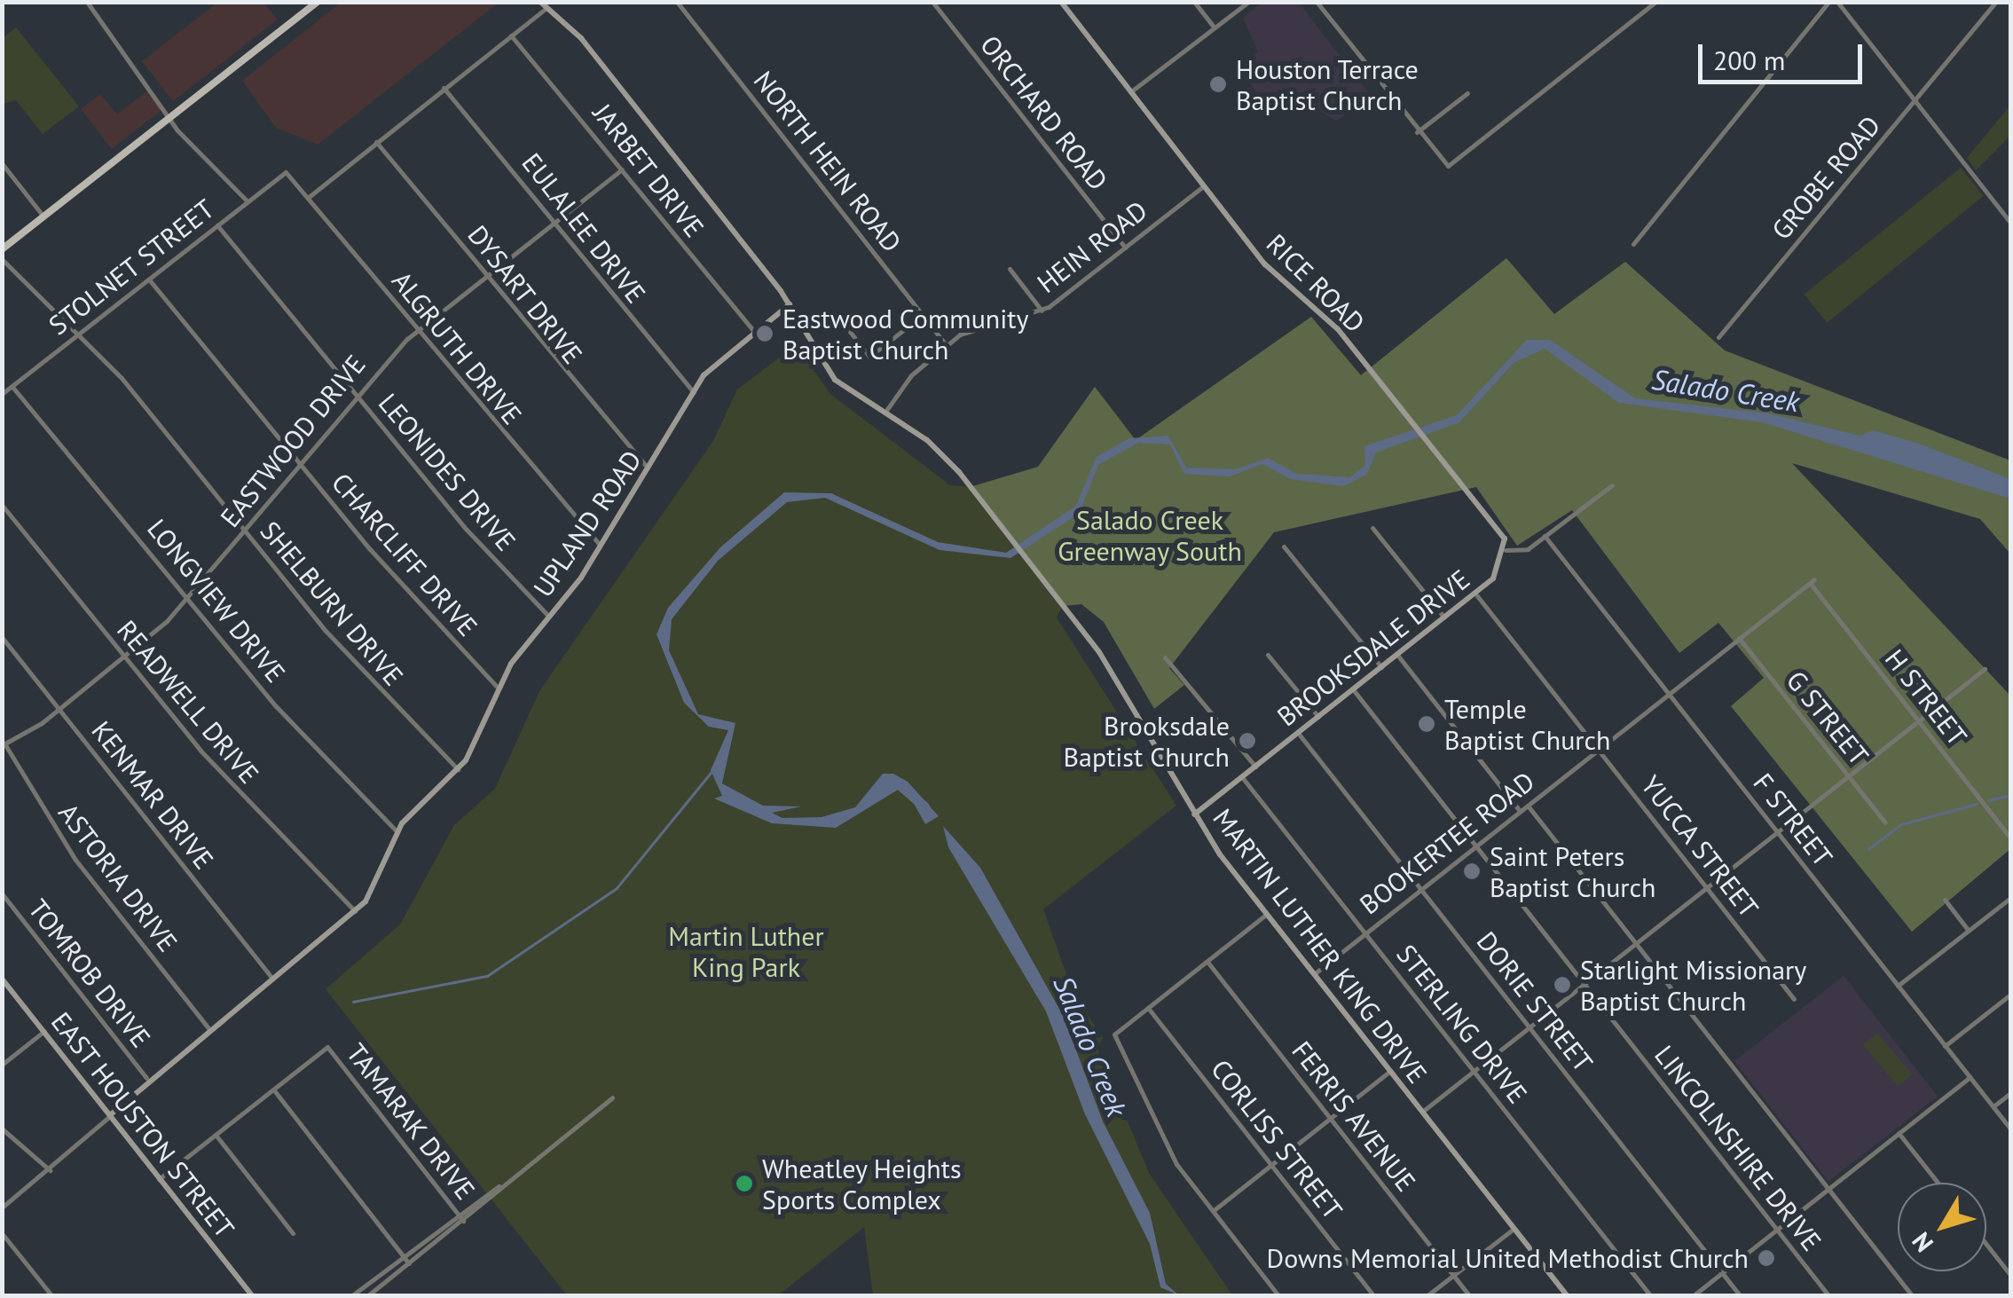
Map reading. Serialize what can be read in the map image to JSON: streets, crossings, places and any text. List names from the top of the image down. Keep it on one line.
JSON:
{"streets":{"street":["ORCHARD ROAD","NORTH HEIN ROAD","JARBET DRIVE","GROBE ROAD","EULALEE DRIVE","HEIN ROAD","STOLNET STREET","RICE ROAD","DYSART DRIVE","ALGRUTH DRIVE","EASTWOOD DRIVE","LEONIDES DRIVE","UPLAND ROAD","CHARCLIFF DRIVE","LONGVIEW DRIVE","SHELBURN DRIVE","BROOKSDALE DRIVE","H STREET","READWELL DRIVE","G STREET","KENMAR DRIVE","F STREET","BOOKERTEE ROAD","YUCCA STREET","ASTORIA DRIVE","MARTIN LUTHER KING DRIVE","TOMROB DRIVE","DORIE STREET","STERLING DRIVE","FERRIS AVENUE","TAMARAK DRIVE","EAST HOUSTON STREET","CORLISS STREET","LINCOLNSHIRE DRIVE"]},"crossings":[["ORCHARD ROAD","HEIN ROAD"],["NORTH HEIN ROAD","HEIN ROAD"],["JARBET DRIVE","EASTWOOD DRIVE"],["JARBET DRIVE","UPLAND ROAD"],["EULALEE DRIVE","EASTWOOD DRIVE"],["EULALEE DRIVE","UPLAND ROAD"],["HEIN ROAD","RICE ROAD"],["STOLNET STREET","ALGRUTH DRIVE"],["STOLNET STREET","LEONIDES DRIVE"],["STOLNET STREET","CHARCLIFF DRIVE"],["STOLNET STREET","LONGVIEW DRIVE"],["STOLNET STREET","SHELBURN DRIVE"],["RICE ROAD","BROOKSDALE DRIVE"],["DYSART DRIVE","EASTWOOD DRIVE"],["DYSART DRIVE","UPLAND ROAD"],["ALGRUTH DRIVE","EASTWOOD DRIVE"],["ALGRUTH DRIVE","UPLAND ROAD"],["EASTWOOD DRIVE","LEONIDES DRIVE"],["EASTWOOD DRIVE","CHARCLIFF DRIVE"],["EASTWOOD DRIVE","LONGVIEW DRIVE"],["EASTWOOD DRIVE","SHELBURN DRIVE"],["EASTWOOD DRIVE","READWELL DRIVE"],["EASTWOOD DRIVE","KENMAR DRIVE"],["EASTWOOD DRIVE","ASTORIA DRIVE"],["LEONIDES DRIVE","UPLAND ROAD"],["UPLAND ROAD","CHARCLIFF DRIVE"],["UPLAND ROAD","LONGVIEW DRIVE"],["UPLAND ROAD","SHELBURN DRIVE"],["UPLAND ROAD","READWELL DRIVE"],["UPLAND ROAD","KENMAR DRIVE"],["UPLAND ROAD","ASTORIA DRIVE"],["UPLAND ROAD","MARTIN LUTHER KING DRIVE"],["UPLAND ROAD","TOMROB DRIVE"],["UPLAND ROAD","EAST HOUSTON STREET"],["BROOKSDALE DRIVE","YUCCA STREET"],["BROOKSDALE DRIVE","MARTIN LUTHER KING DRIVE"],["BROOKSDALE DRIVE","DORIE STREET"],["BROOKSDALE DRIVE","STERLING DRIVE"],["BROOKSDALE DRIVE","LINCOLNSHIRE DRIVE"],["H STREET","BOOKERTEE ROAD"],["G STREET","BOOKERTEE ROAD"],["F STREET","BOOKERTEE ROAD"],["BOOKERTEE ROAD","YUCCA STREET"],["BOOKERTEE ROAD","MARTIN LUTHER KING DRIVE"],["BOOKERTEE ROAD","DORIE STREET"],["BOOKERTEE ROAD","STERLING DRIVE"],["BOOKERTEE ROAD","LINCOLNSHIRE DRIVE"]],"water":["Salado Creek"],"parks":["Salado Creek Greenway South","Martin Luther King Park"],"places":["Houston Terrace Baptist Church","Eastwood Community Baptist Church","Temple Baptist Church","Brooksdale Baptist Church","Saint Peters Baptist Church","Starlight Missionary Baptist Church","Wheatley Heights Sports Complex","Downs Memorial United Methodist Church"],"scale_bar":"200 m","north":"bottom left"}
